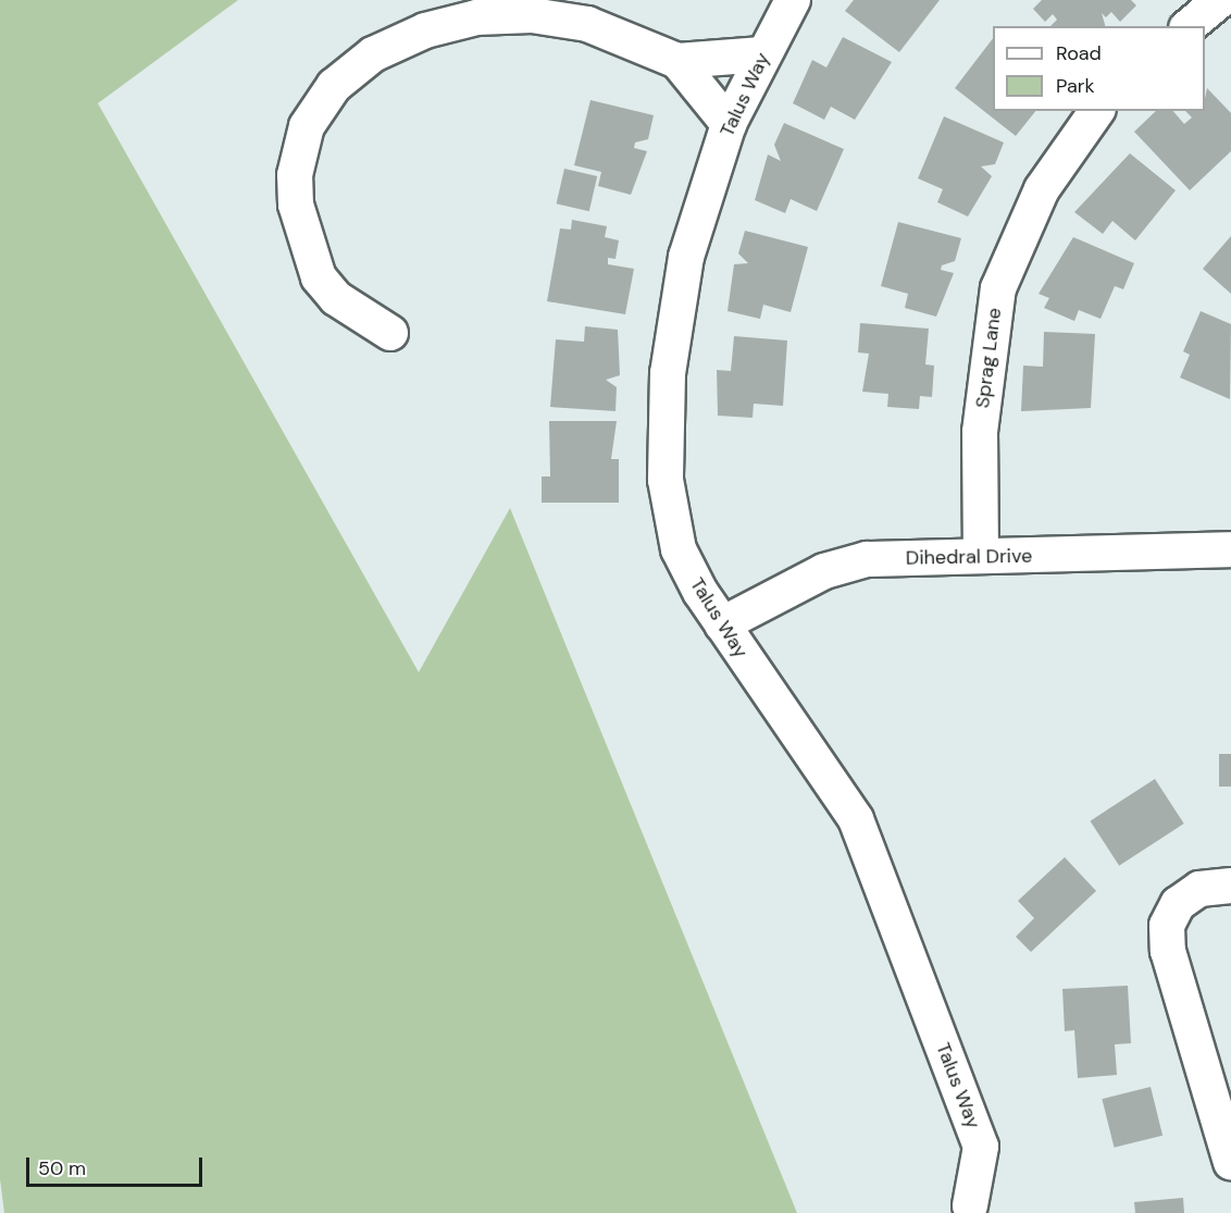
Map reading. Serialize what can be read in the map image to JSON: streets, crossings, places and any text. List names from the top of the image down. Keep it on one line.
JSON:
{"streets":{"street":["Talus Way","Sprag Lane","Dihedral Drive"]},"crossings":[["Talus Way","Dihedral Drive"],["Sprag Lane","Dihedral Drive"]],"legend":["Road","Park"],"scale_bar":"50 m"}
